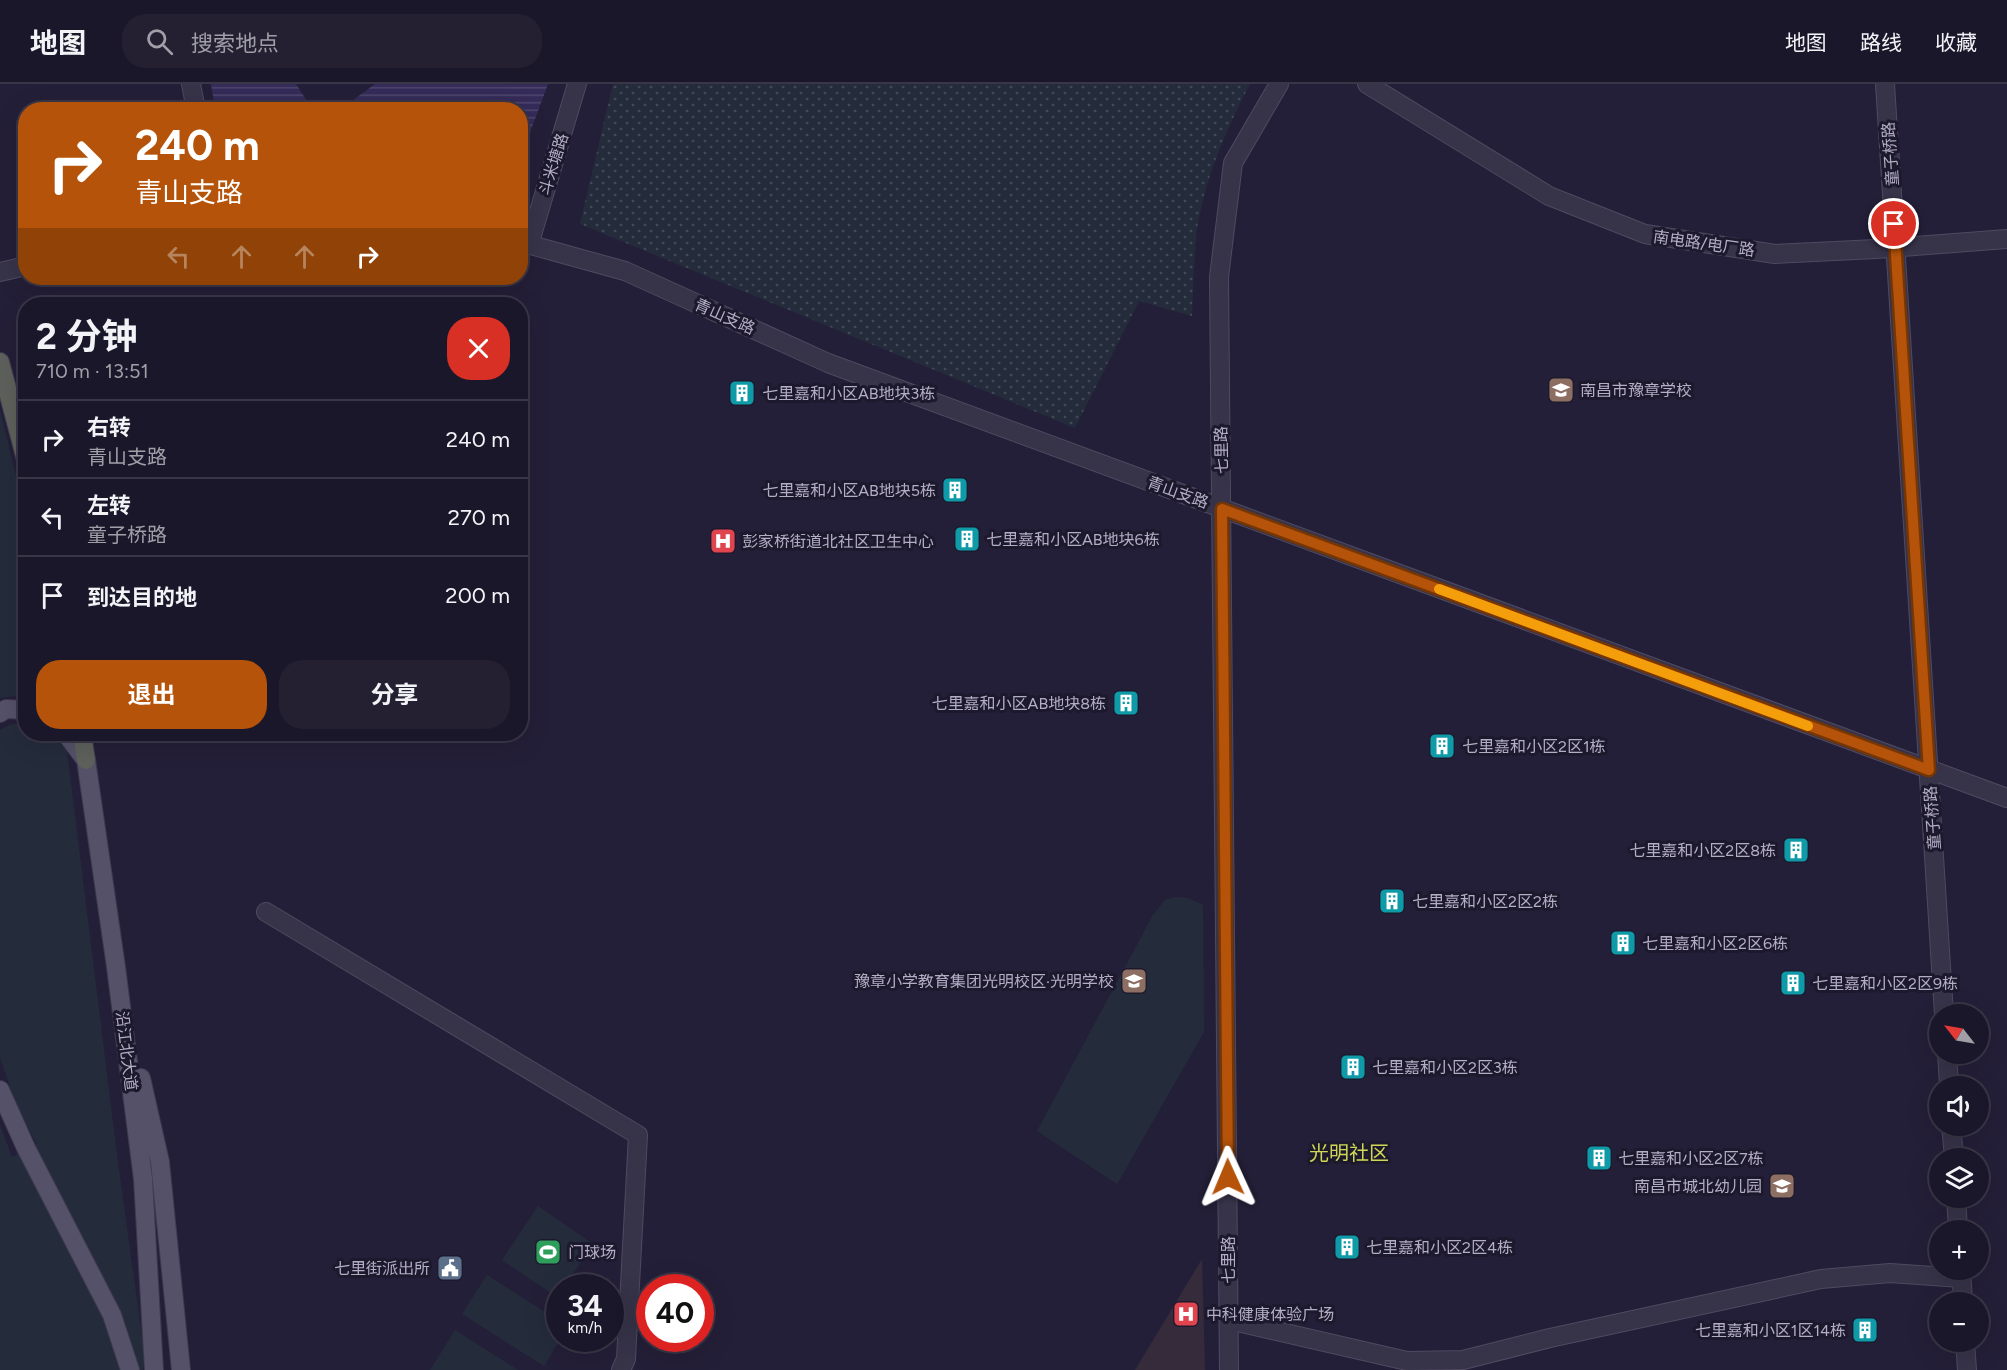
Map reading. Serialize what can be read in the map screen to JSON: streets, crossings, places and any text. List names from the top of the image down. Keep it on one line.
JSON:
{"streets":{"highway":["沿江北大道"],"street":["童子桥路","斗米塘路","南电路/电厂路","青山支路","七里路"]},"crossings":[["童子桥路","南电路/电厂路"],["童子桥路","青山支路"],["青山支路","七里路"]],"districts":["光明社区"],"places":{"school or university":["南昌市豫章学校","豫章小学教育集团光明校区·光明学校","南昌市城北幼儿园"],"building":["七里嘉和小区AB地块3栋","七里嘉和小区AB地块5栋","七里嘉和小区AB地块6栋","七里嘉和小区AB地块8栋","七里嘉和小区2区1栋","七里嘉和小区2区8栋","七里嘉和小区2区2栋","七里嘉和小区2区6栋","七里嘉和小区2区9栋","七里嘉和小区2区3栋","七里嘉和小区2区7栋","七里嘉和小区2区4栋","七里嘉和小区1区14栋"],"hospital":["彭家桥街道北社区卫生中心","中科健康体验广场"],"sports":["门球场"],"public building":["七里街派出所"]},"north":"top left","page":{"header":"地图","search":"搜索地点","nav":["地图","路线","收藏"],"turn":["240 m","青山支路"],"heading":["2 分钟","710 m · 13:51"],"list":[{"name":"右转","note":"青山支路","value":"240 m"},{"name":"左转","note":"童子桥路","value":"270 m"},{"name":"到达目的地","value":"200 m"}],"buttons":["退出","分享"],"map_buttons":["+","−"],"speed":"34 km/h","limit":"40"}}
